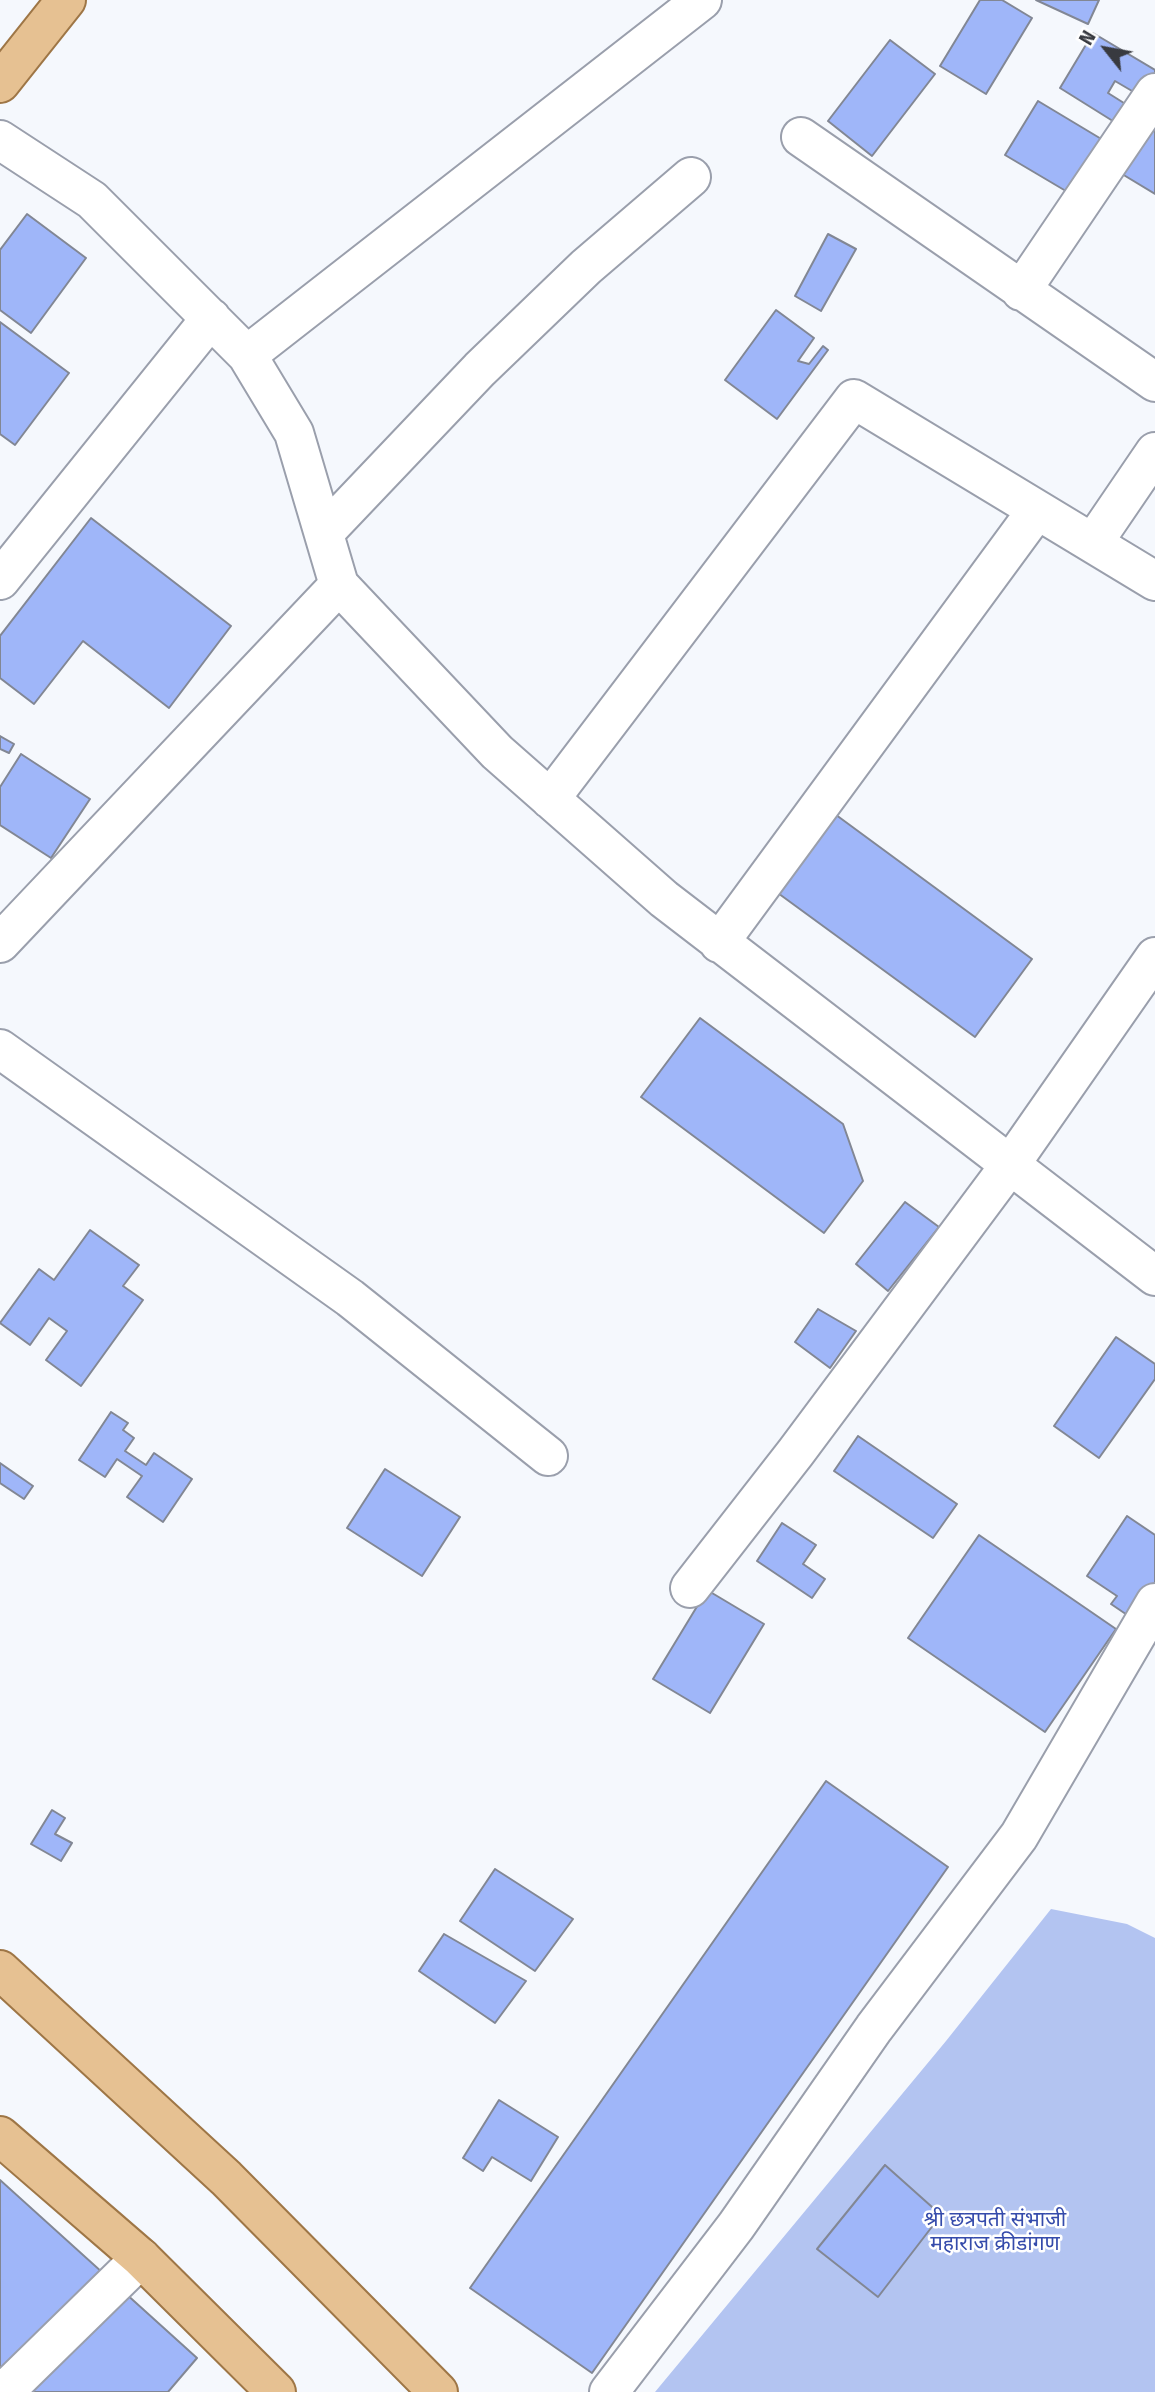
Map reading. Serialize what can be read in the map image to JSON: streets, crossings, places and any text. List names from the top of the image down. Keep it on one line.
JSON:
{"parks":["श्री छत्रपती संभाजी महाराज क्रीडांगण"],"north":"top left"}
